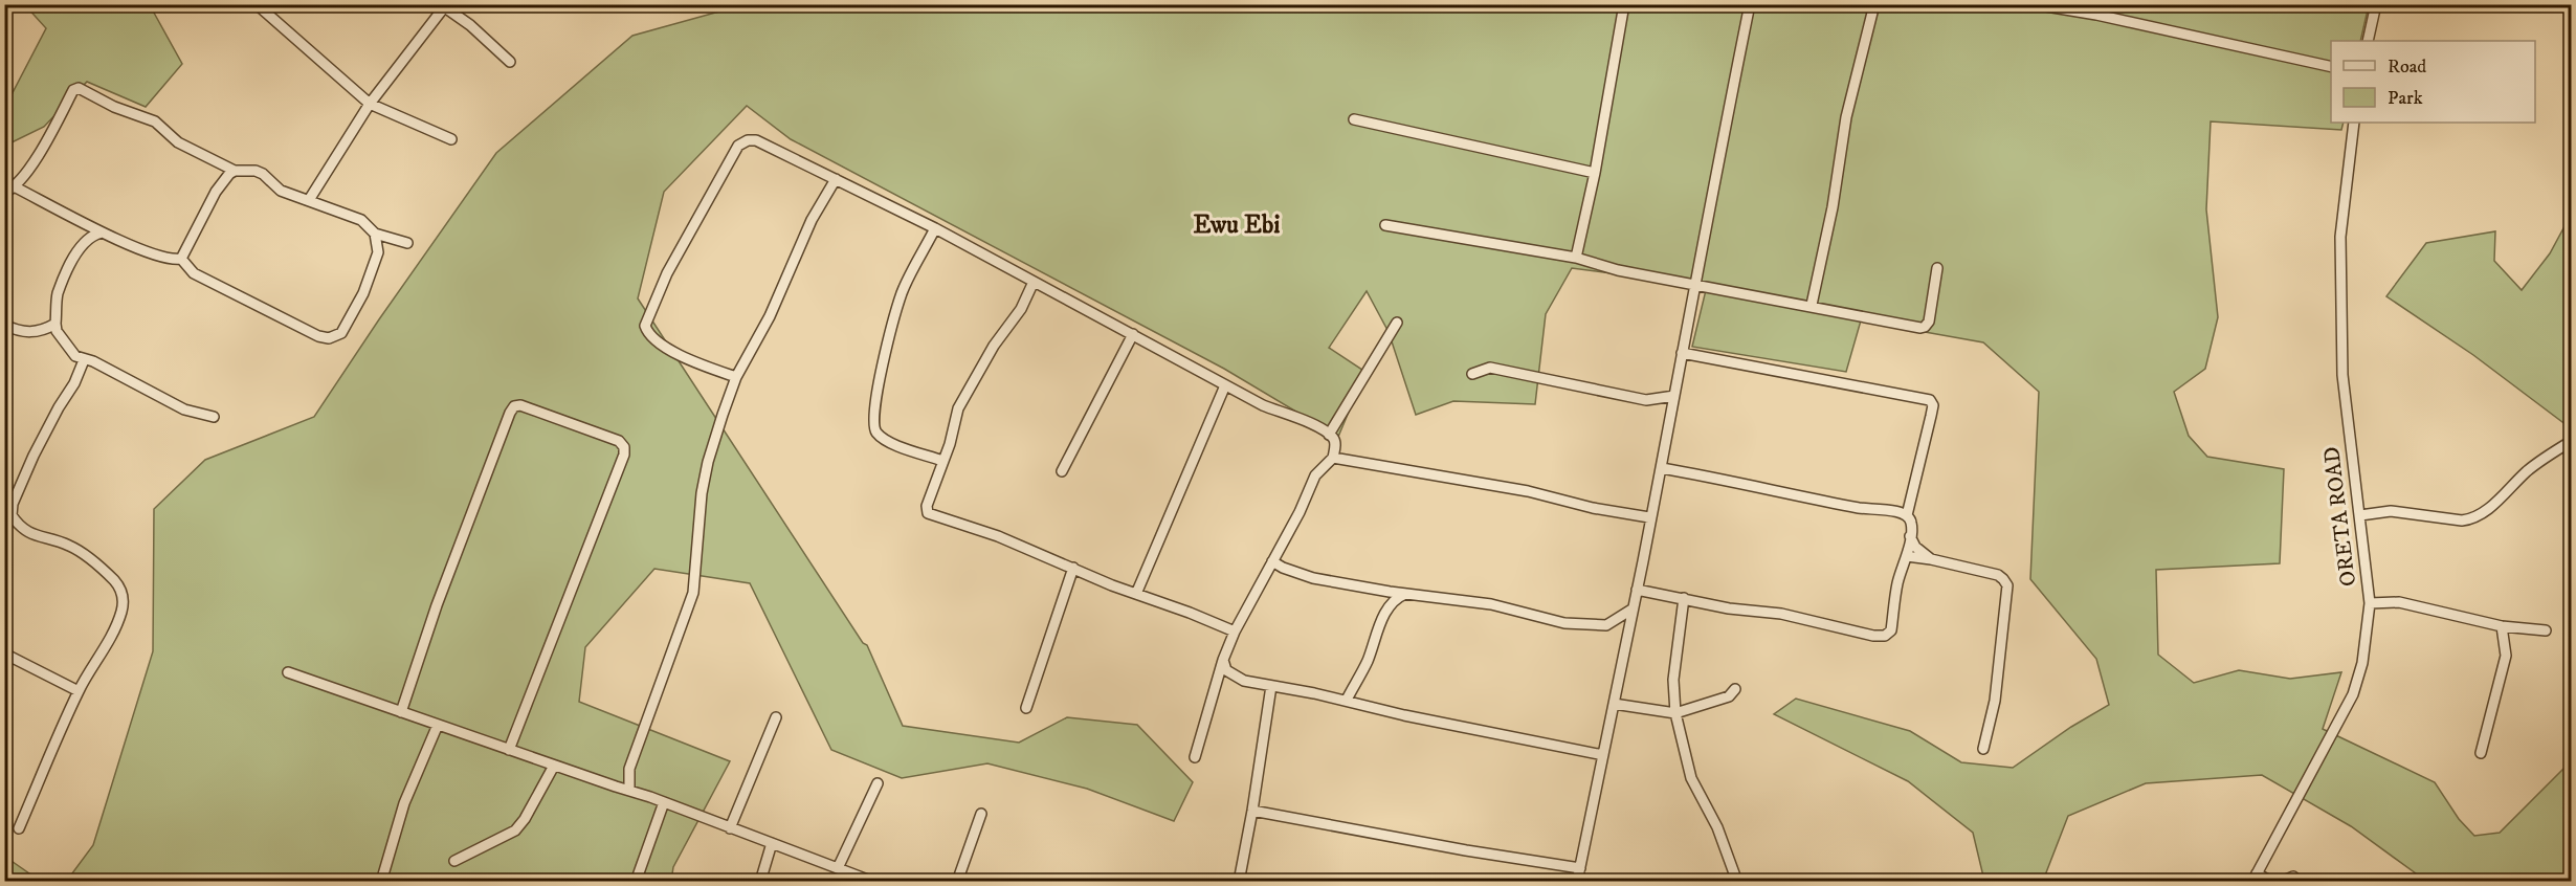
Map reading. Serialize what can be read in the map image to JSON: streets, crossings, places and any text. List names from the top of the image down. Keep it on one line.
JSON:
{"streets":{"street":["ORETA ROAD"]},"districts":["Ewu Ebi"],"legend":["Road","Park"]}
